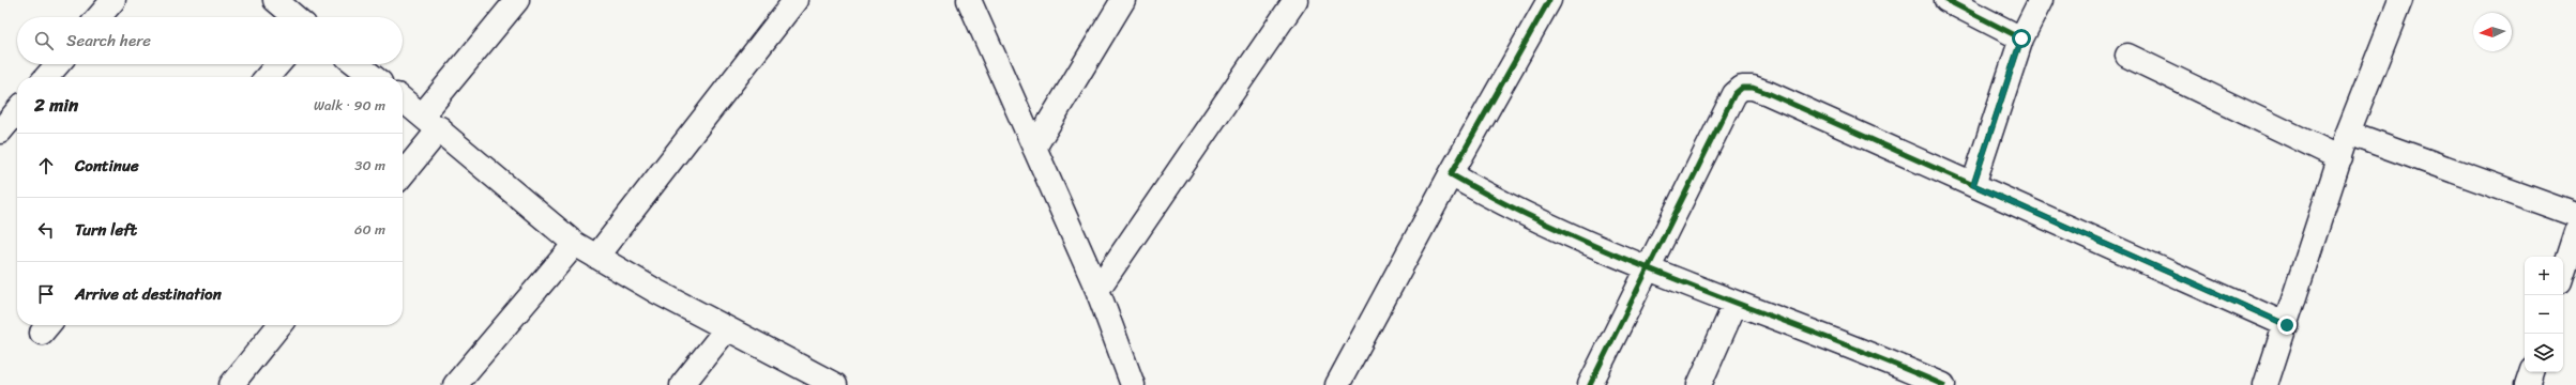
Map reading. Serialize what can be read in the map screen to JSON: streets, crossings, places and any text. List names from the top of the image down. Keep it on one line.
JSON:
{"north":"left","page":{"search":"Search here","heading":["2 min","Walk · 90 m"],"list":[["Continue","30 m"],["Turn left","60 m"],"Arrive at destination"],"map_buttons":["+","−"]}}
